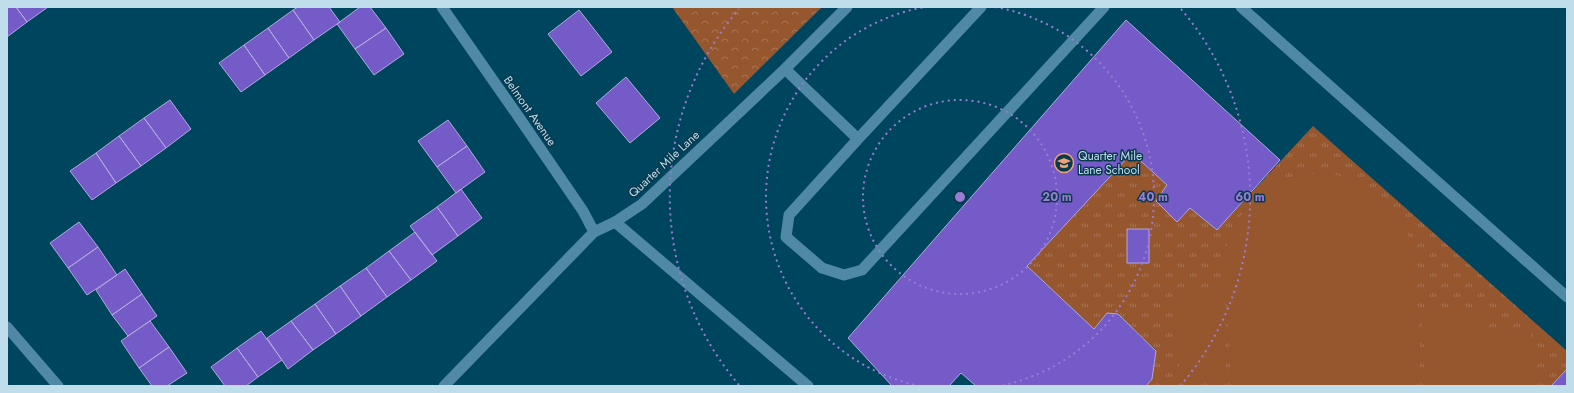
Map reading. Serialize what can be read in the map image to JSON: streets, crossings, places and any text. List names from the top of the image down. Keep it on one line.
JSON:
{"streets":{"street":["Belmont Avenue","Quarter Mile Lane"]},"crossings":[["Belmont Avenue","Quarter Mile Lane"]],"places":{"school or university":["Quarter Mile Lane School"]},"rings":["20 m","40 m","60 m"]}
